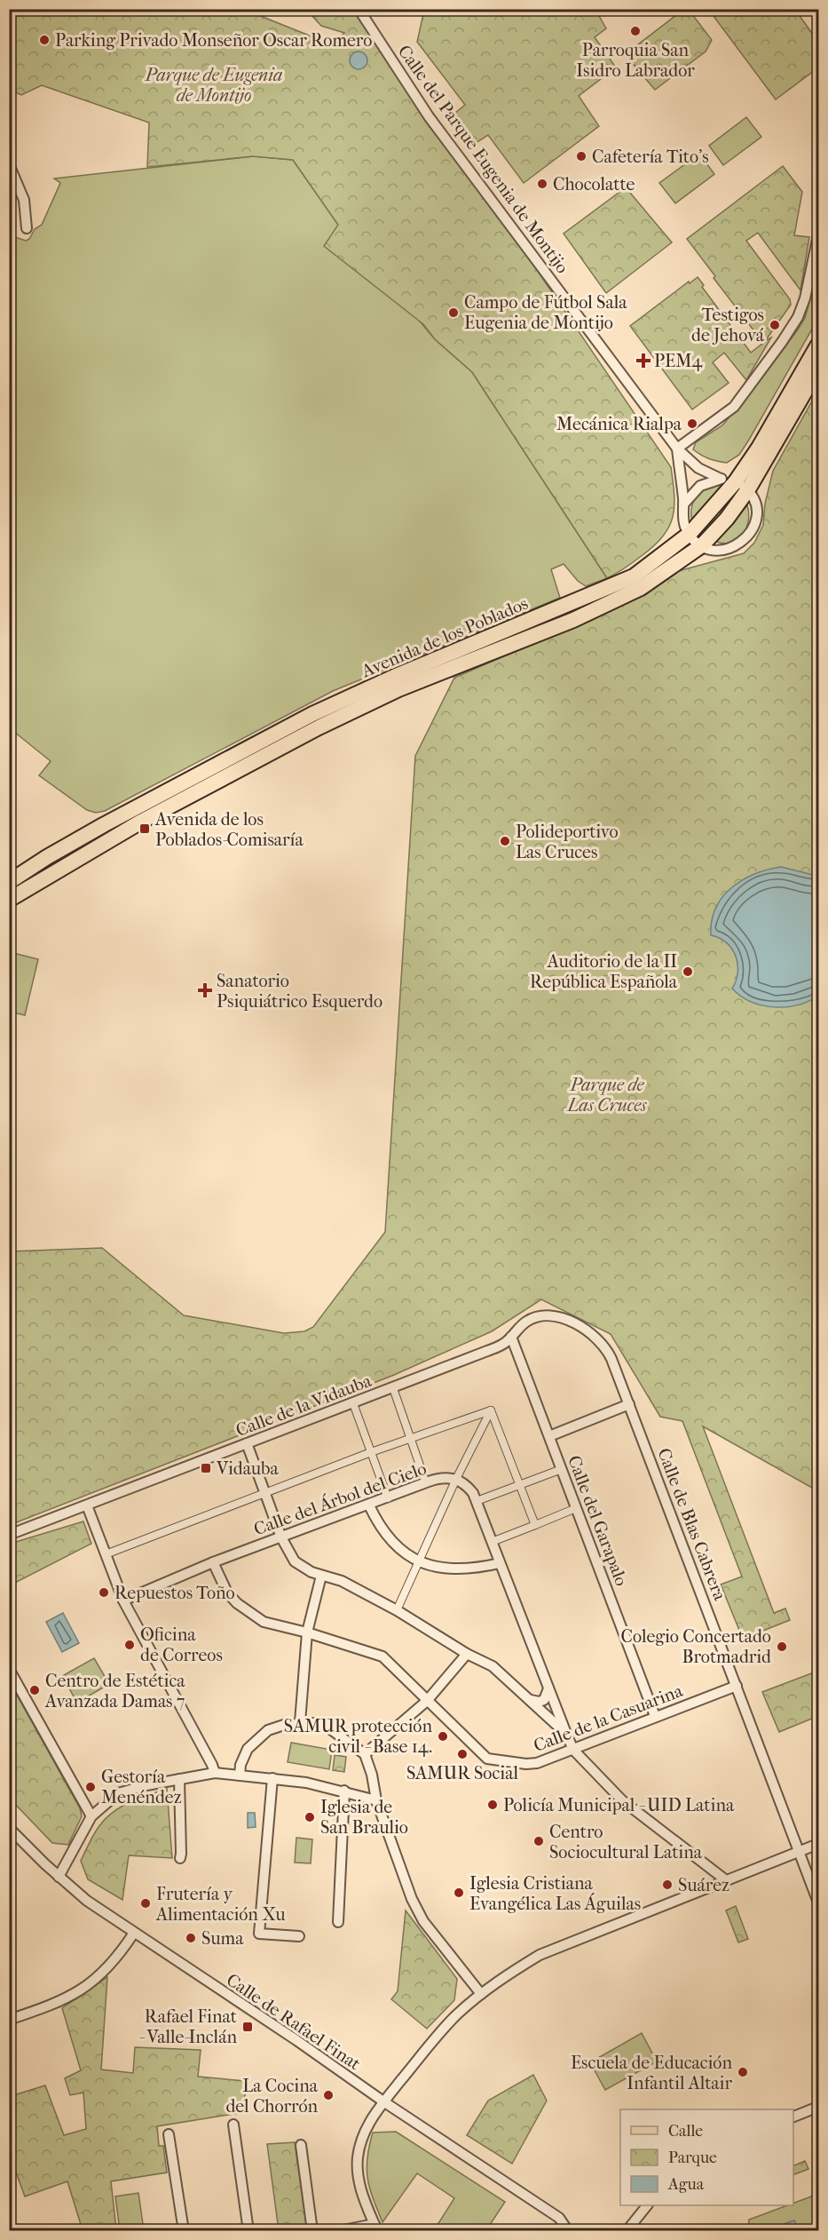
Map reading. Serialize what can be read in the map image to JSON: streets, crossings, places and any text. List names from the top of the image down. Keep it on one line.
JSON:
{"streets":{"main road":["Avenida de los Poblados"],"street":["Calle del Parque Eugenia de Montijo","Calle de la Vidauba","Calle del Árbol del Cielo","Calle del Garapalo","Calle de Blas Cabrera","Calle de la Casuarina","Calle de Rafael Finat"]},"crossings":[["Calle del Parque Eugenia de Montijo","Avenida de los Poblados"],["Calle de la Vidauba","Calle del Garapalo"],["Calle de la Vidauba","Calle de Blas Cabrera"],["Calle del Árbol del Cielo","Calle de la Casuarina"],["Calle del Garapalo","Calle de la Casuarina"],["Calle de Blas Cabrera","Calle de la Casuarina"]],"parks":["Parque de Eugenia de Montijo","Parque de Las Cruces"],"places":{"other":["Parroquia San Isidro Labrador","Parking Privado Monseñor Oscar Romero","Cafetería Tito's","Chocolatte","Campo de Fútbol Sala Eugenia de Montijo","Testigos de Jehová","Mecánica Rialpa","Polideportivo Las Cruces","Auditorio de la II República Española","Repuestos Toño","Oficina de Correos","Colegio Concertado Brotmadrid","Centro de Estética Avanzada Damas 7","SAMUR protección civil - Base 14.","SAMUR Social","Gestoría Menéndez","Policía Municipal - UID Latina","Iglesia de San Braulio","Centro Sociocultural Latina","Suárez","Iglesia Cristiana Evangélica Las Águilas","Frutería y Alimentación Xu","Suma","Escuela de Educación Infantil Altair","La Cocina del Chorrón"],"health":["PEM4","Sanatorio Psiquiátrico Esquerdo"],"transit":["Avenida de los Poblados-Comisaría","Vidauba","Rafael Finat - Valle-Inclán"]},"legend":["Calle","Parque","Agua"]}
